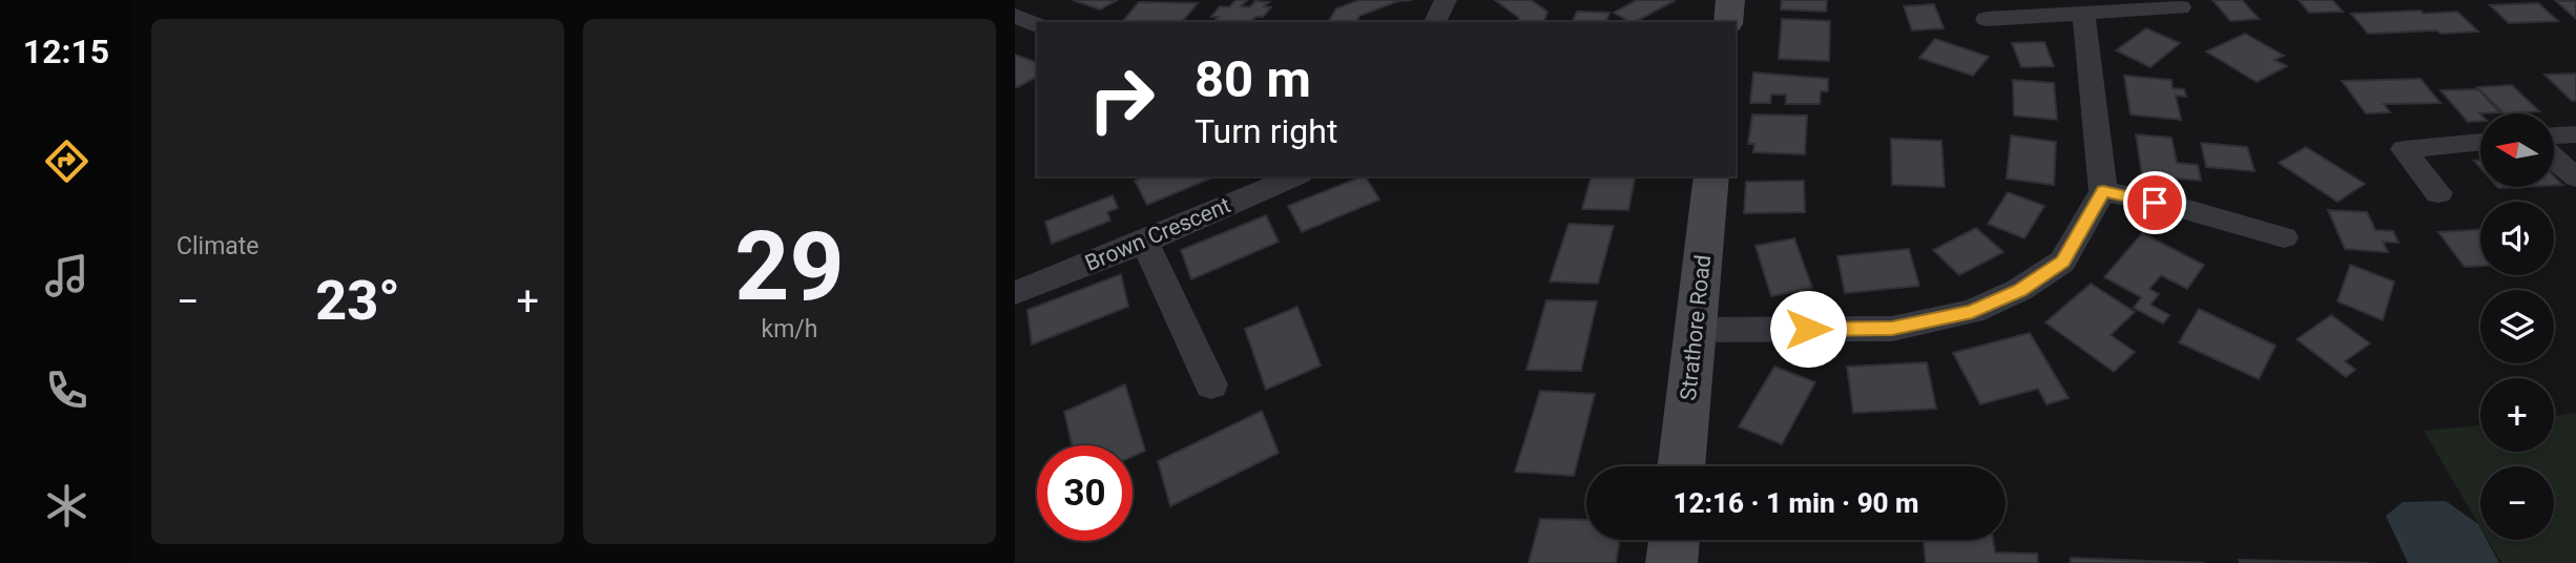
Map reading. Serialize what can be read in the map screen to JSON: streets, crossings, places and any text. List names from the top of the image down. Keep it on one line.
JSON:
{"streets":{"street":["Brown Crescent","Strathore Road"]},"north":"left","page":{"tabs":"12:15","tile":["Climate",["29","km/h"]],"turn":["80 m","Turn right"],"map_buttons":["+","−"],"heat":["−","23°","+"],"limit":"30","trip":"12:16 · 1 min · 90 m"}}
